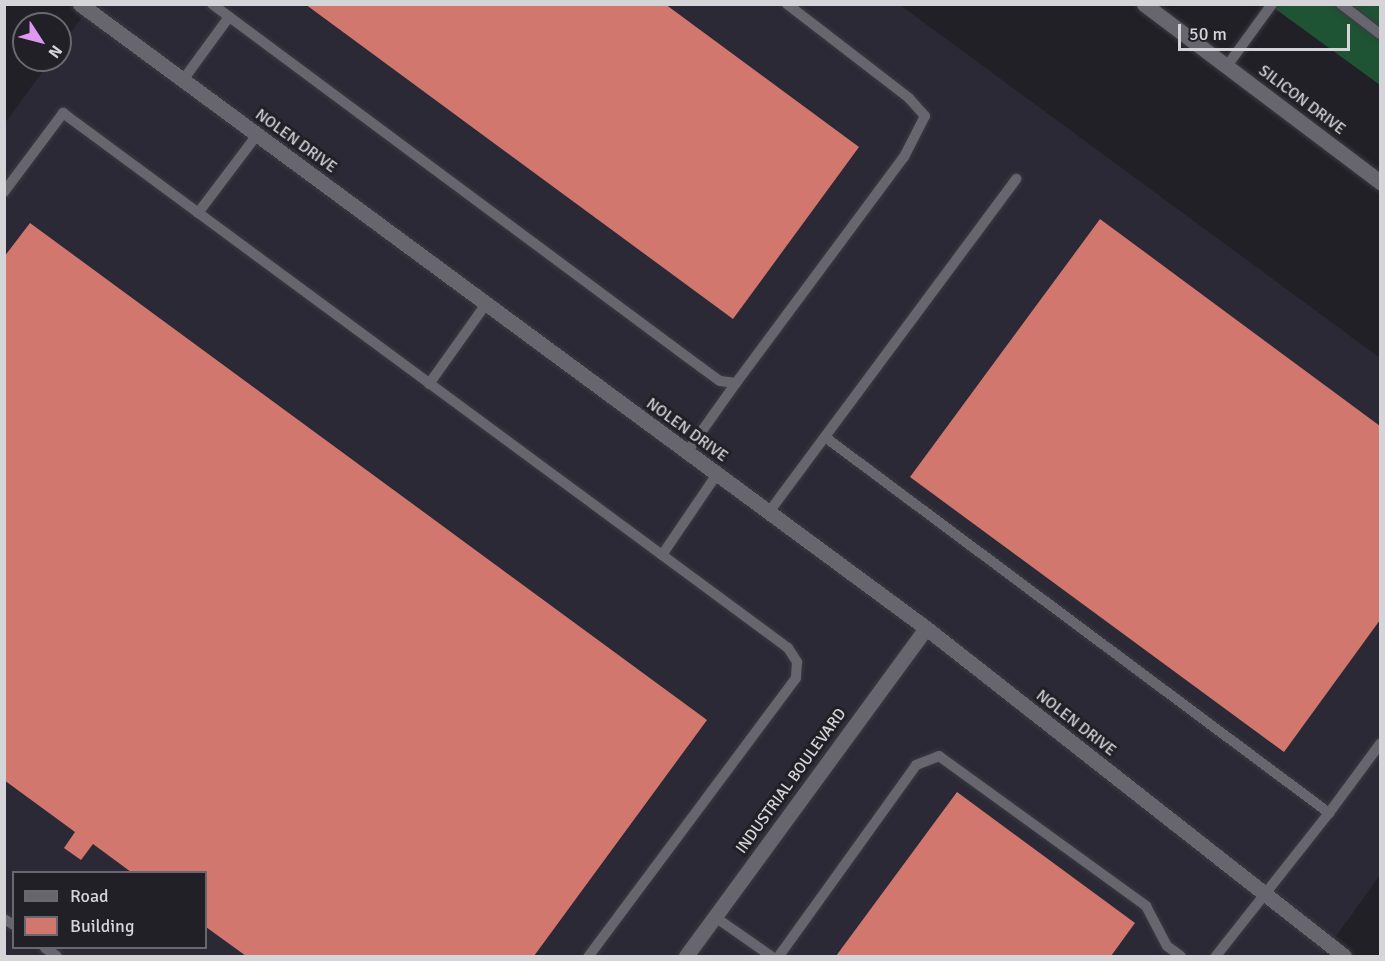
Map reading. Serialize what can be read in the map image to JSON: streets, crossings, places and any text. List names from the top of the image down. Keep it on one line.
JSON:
{"streets":{"street":["SILICON DRIVE","NOLEN DRIVE","INDUSTRIAL BOULEVARD"]},"crossings":[["NOLEN DRIVE","INDUSTRIAL BOULEVARD"]],"legend":["Road","Building"],"scale_bar":"50 m","north":"bottom right"}
